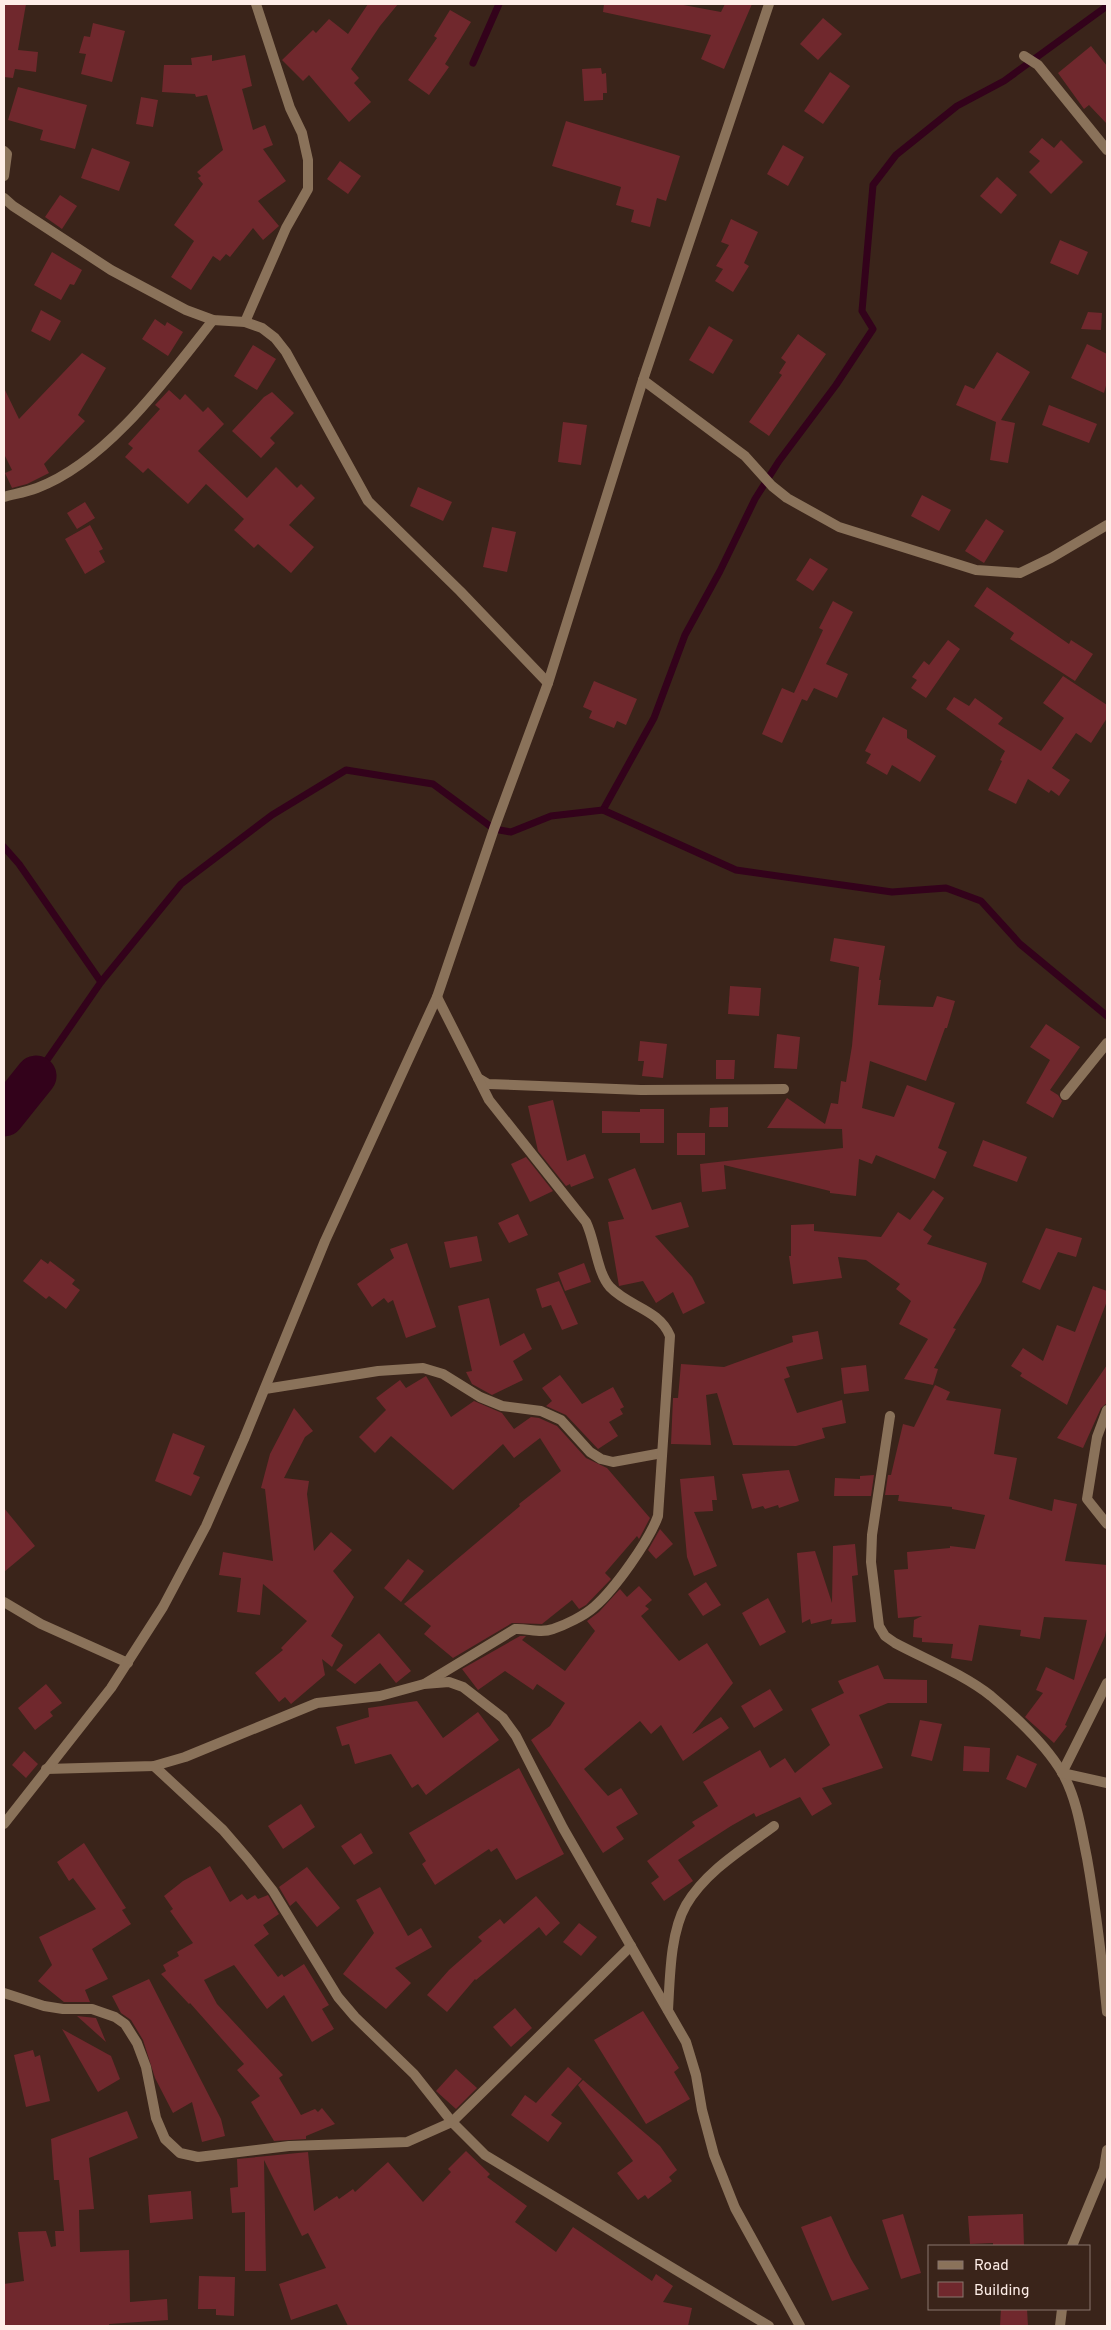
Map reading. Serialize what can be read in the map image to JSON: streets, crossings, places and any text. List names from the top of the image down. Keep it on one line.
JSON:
{"legend":["Road","Building"]}
